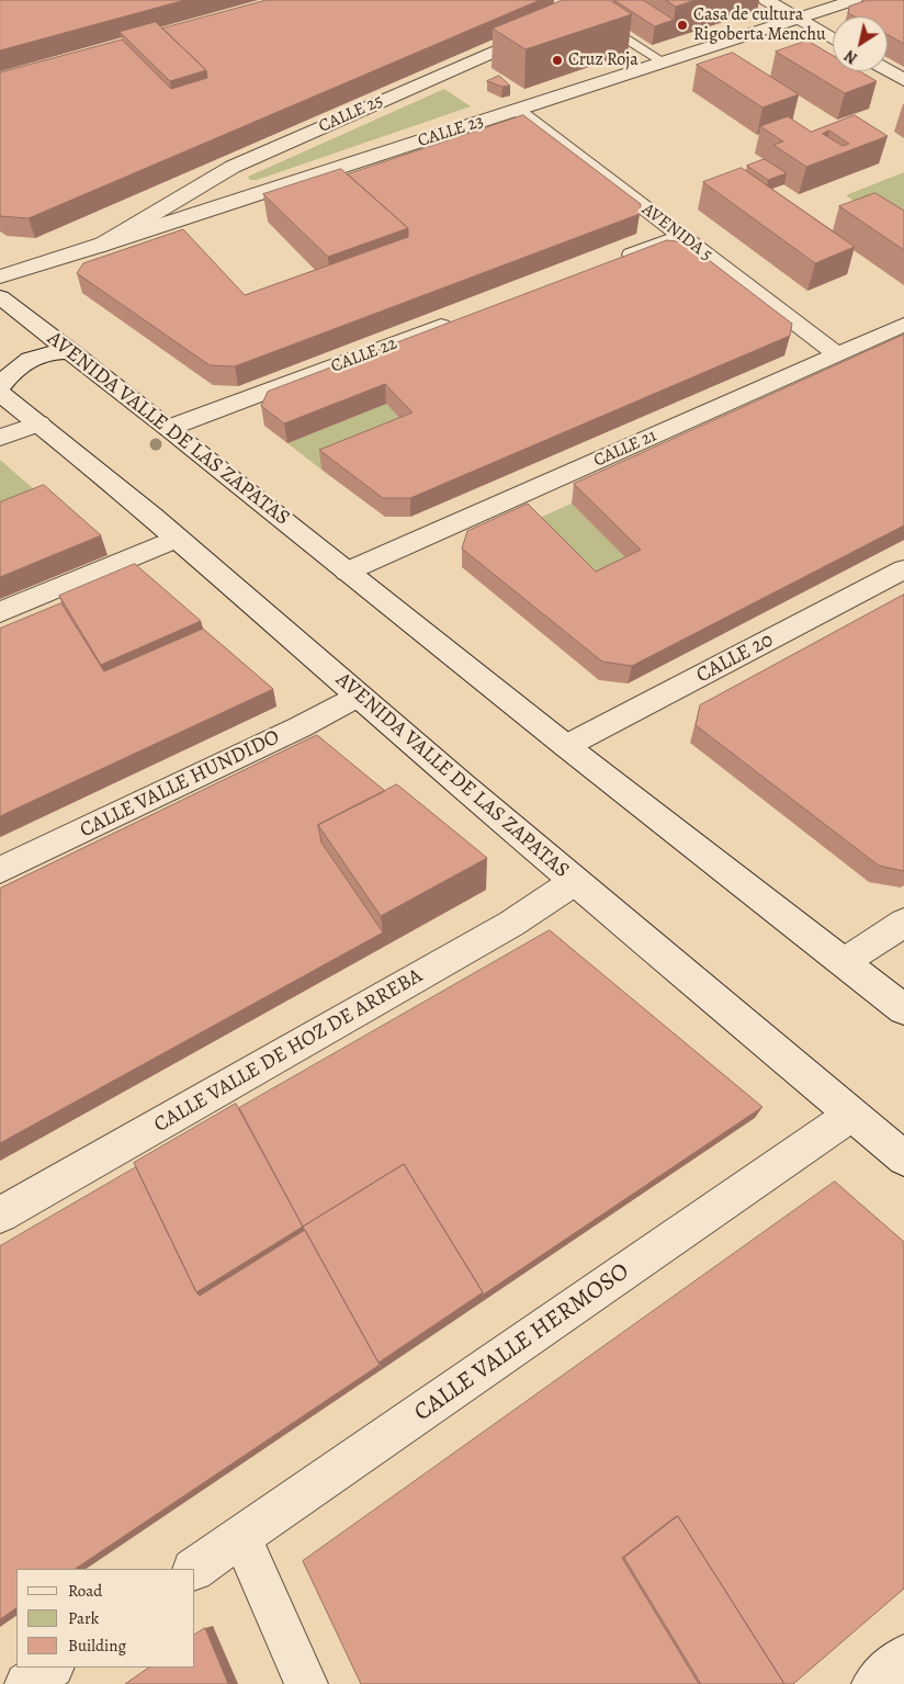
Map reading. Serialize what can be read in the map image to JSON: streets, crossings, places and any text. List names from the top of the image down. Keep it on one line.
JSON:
{"streets":{"street":["CALLE 25","CALLE 23","AVENIDA 5","CALLE 22","AVENIDA VALLE DE LAS ZAPATAS","CALLE 21","CALLE 20","CALLE VALLE HUNDIDO","CALLE VALLE DE HOZ DE ARREBA","CALLE VALLE HERMOSO"]},"crossings":[["CALLE 25","CALLE 23"],["CALLE 23","AVENIDA 5"],["AVENIDA 5","CALLE 21"],["CALLE 22","AVENIDA VALLE DE LAS ZAPATAS"],["AVENIDA VALLE DE LAS ZAPATAS","CALLE 21"],["AVENIDA VALLE DE LAS ZAPATAS","CALLE 20"],["AVENIDA VALLE DE LAS ZAPATAS","CALLE VALLE HUNDIDO"],["AVENIDA VALLE DE LAS ZAPATAS","CALLE VALLE DE HOZ DE ARREBA"],["AVENIDA VALLE DE LAS ZAPATAS","CALLE VALLE HERMOSO"]],"places":["Casa de cultura Rigoberta Menchu","Cruz Roja"],"legend":["Road","Park","Building"],"north":"bottom left"}
